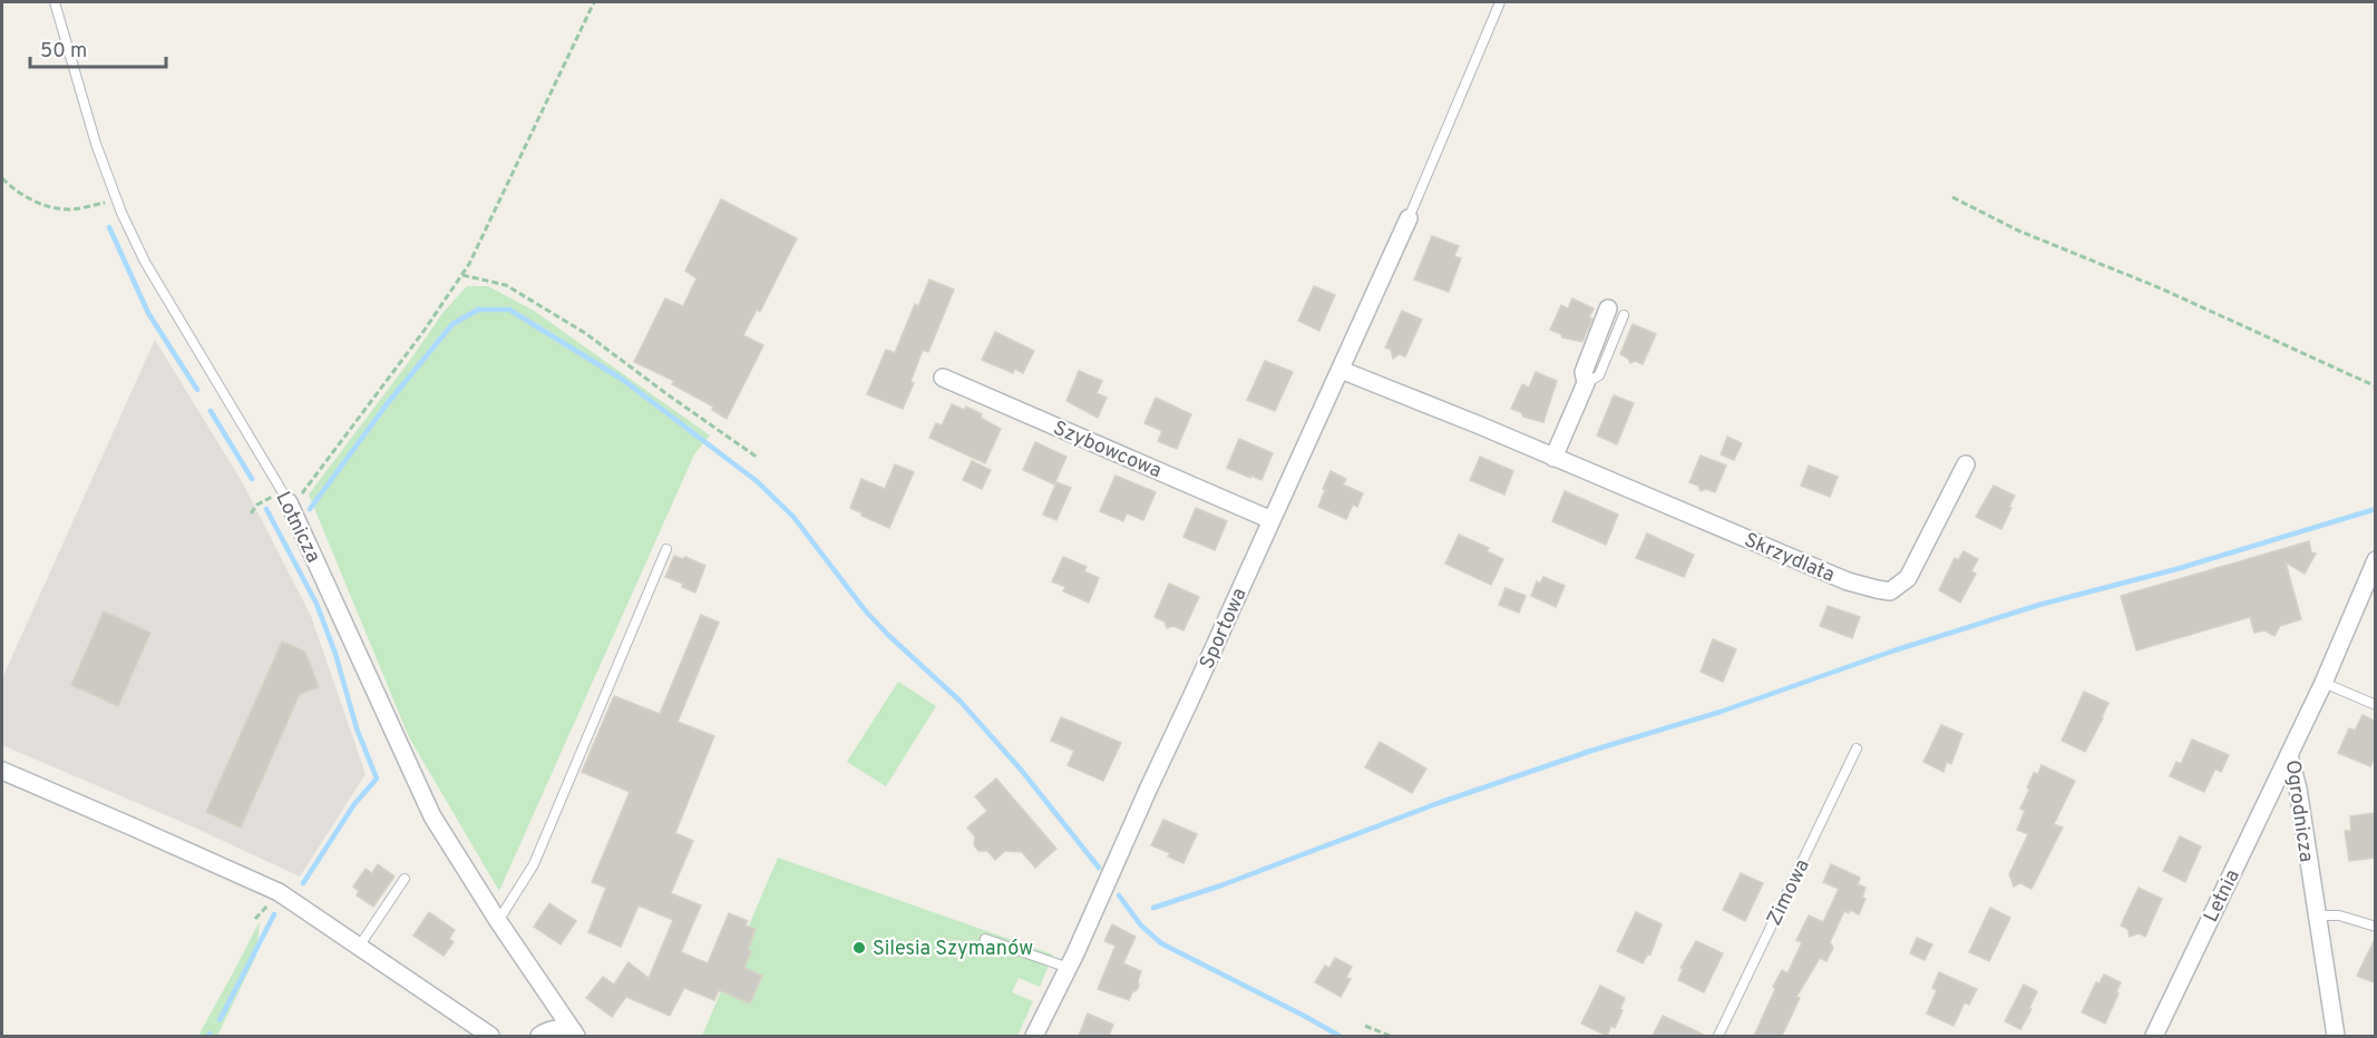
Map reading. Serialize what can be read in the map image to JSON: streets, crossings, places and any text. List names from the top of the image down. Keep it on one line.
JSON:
{"streets":{"street":["Szybowcowa","Lotnicza","Skrzydlata","Sportowa","Ogrodnicza","Letnia"],"lane":["Zimowa"]},"crossings":[["Szybowcowa","Sportowa"],["Skrzydlata","Sportowa"],["Ogrodnicza","Letnia"]],"places":["Silesia Szymanów"],"scale_bar":"50 m"}
